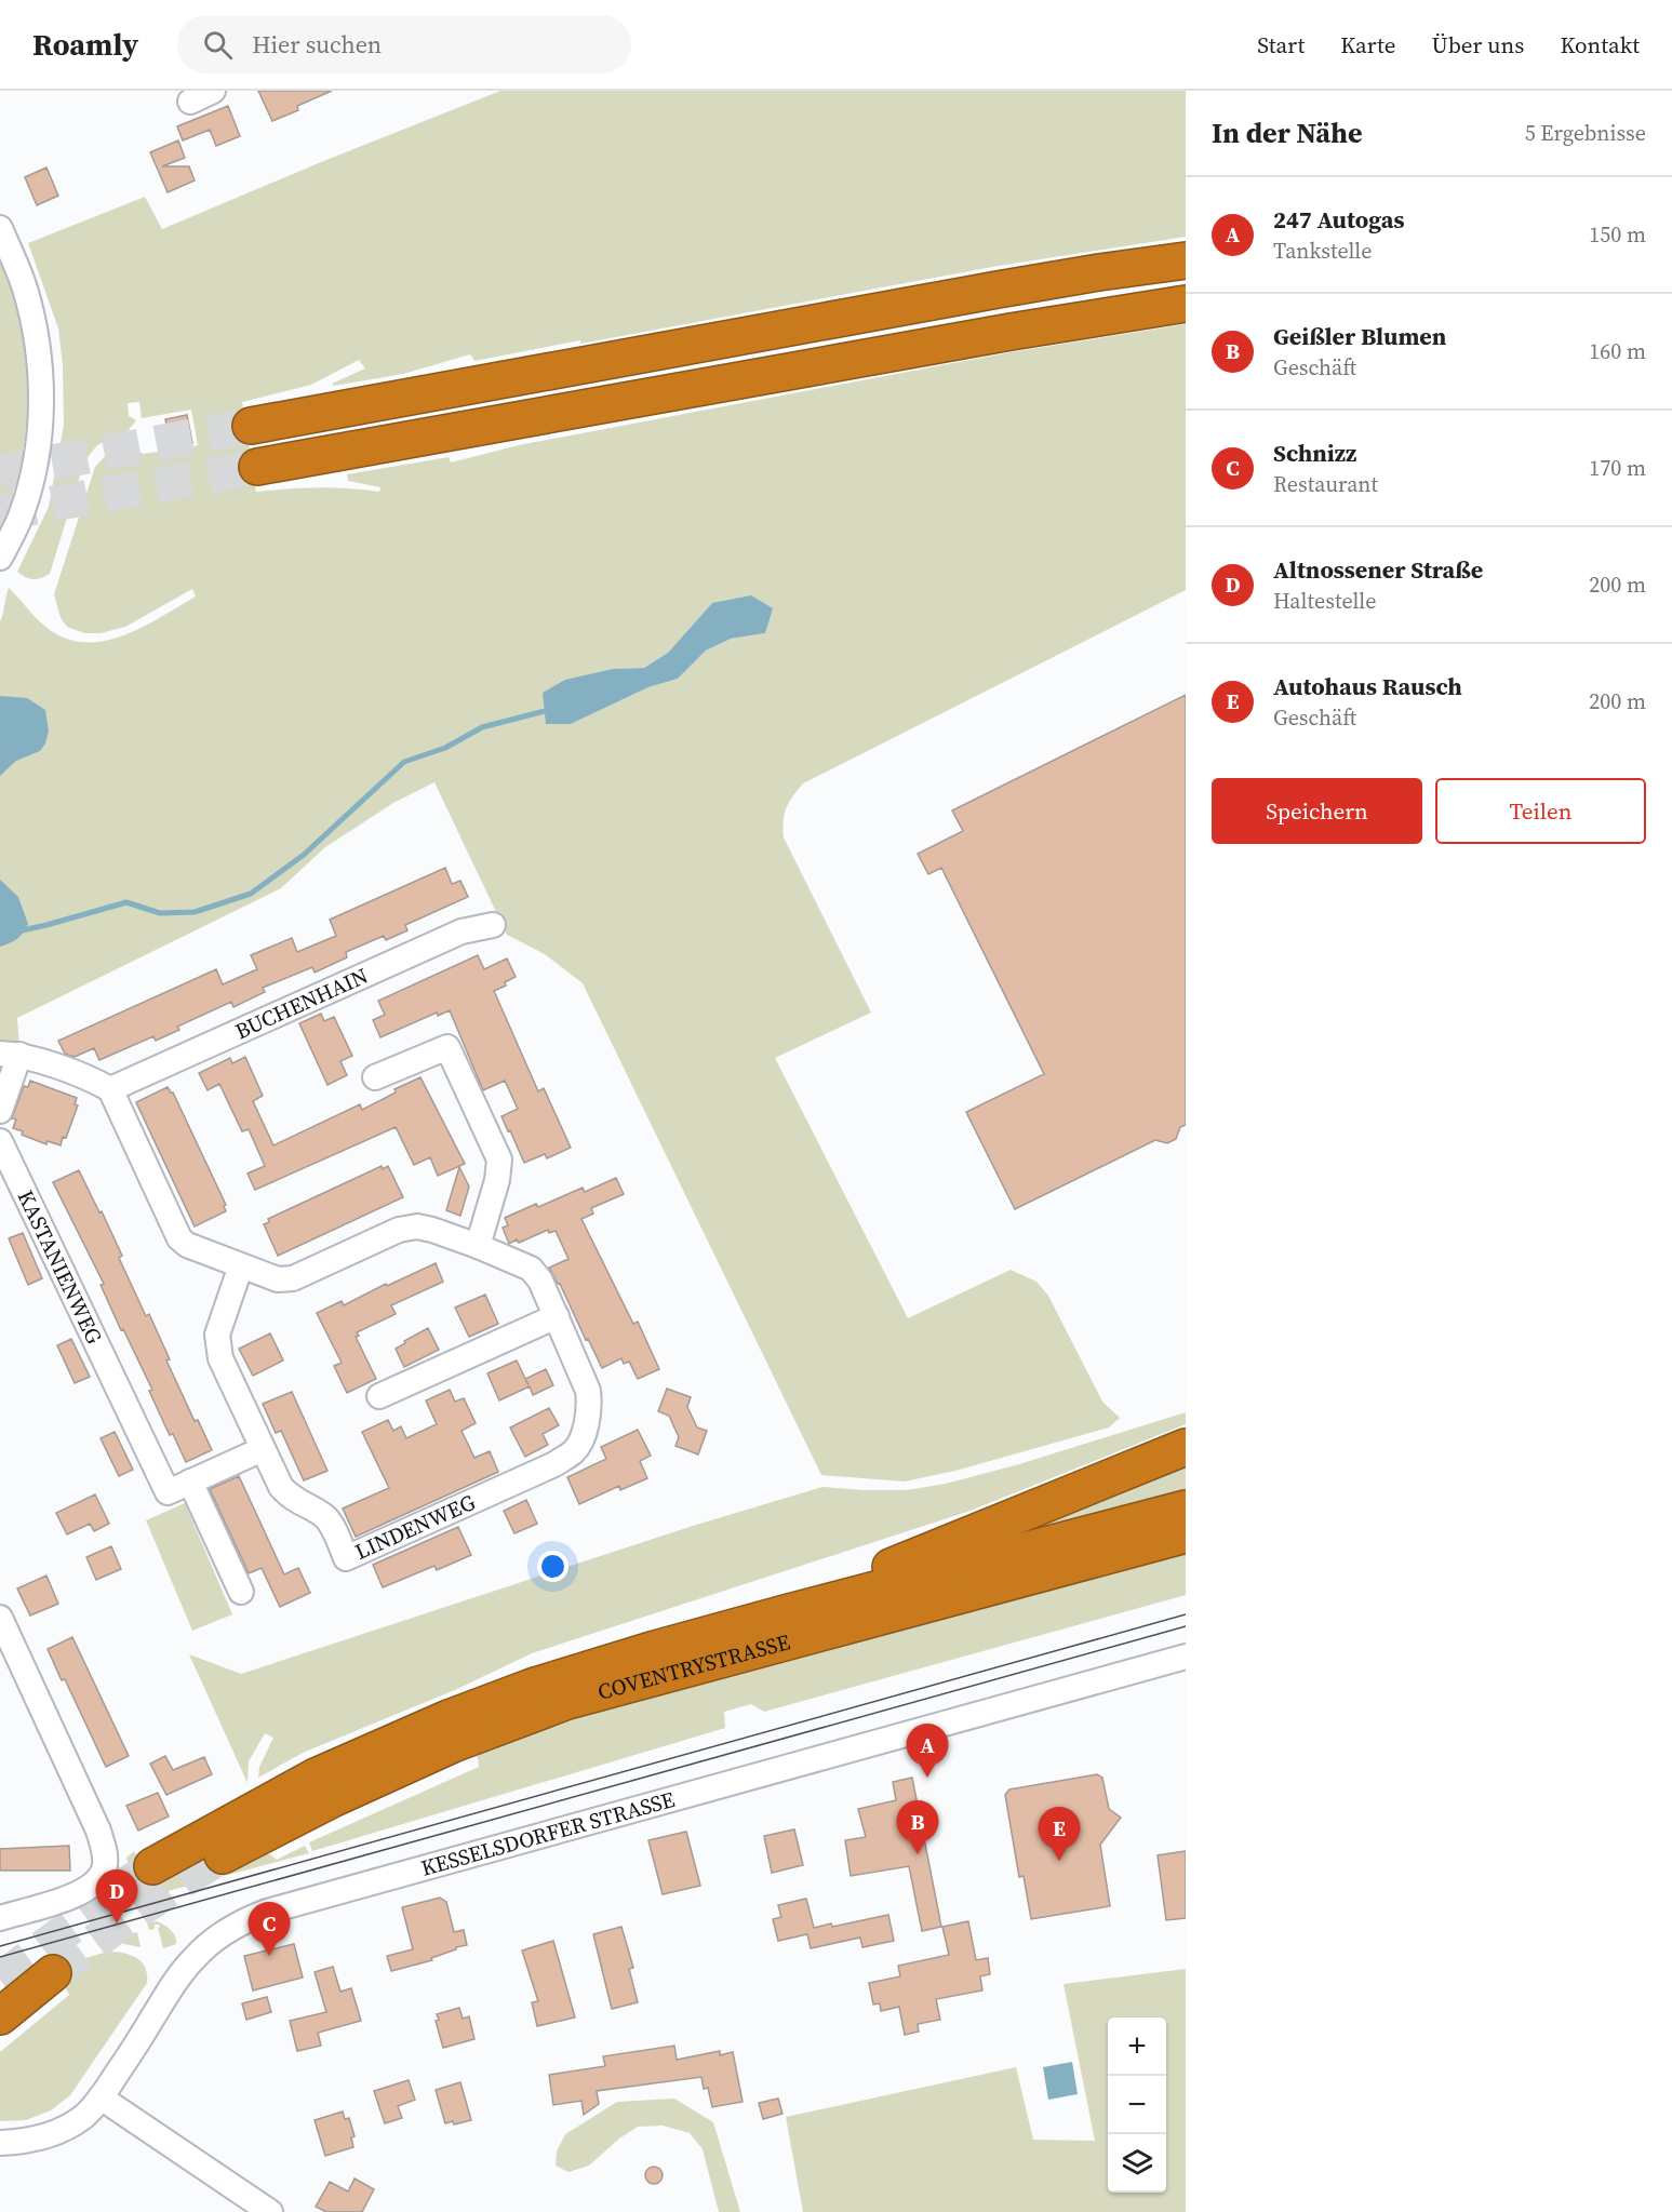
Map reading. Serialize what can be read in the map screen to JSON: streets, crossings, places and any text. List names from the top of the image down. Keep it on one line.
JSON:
{"streets":{"highway":["COVENTRYSTRASSE"],"street":["BUCHENHAIN","KASTANIENWEG","LINDENWEG","KESSELSDORFER STRASSE"]},"page":{"header":"Roamly","search":"Hier suchen","nav":["Start","Karte","Über uns","Kontakt"],"heading":["In der Nähe","5 Ergebnisse"],"list":[{"mark":"A","name":"247 Autogas","note":"Tankstelle","value":"150 m"},{"mark":"B","name":"Geißler Blumen","note":"Geschäft","value":"160 m"},{"mark":"C","name":"Schnizz","note":"Restaurant","value":"170 m"},{"mark":"D","name":"Altnossener Straße","note":"Haltestelle","value":"200 m"},{"mark":"E","name":"Autohaus Rausch","note":"Geschäft","value":"200 m"}],"buttons":["Speichern","Teilen"],"pins":["A","B","E","D","C"],"map_buttons":["+","−"]}}
